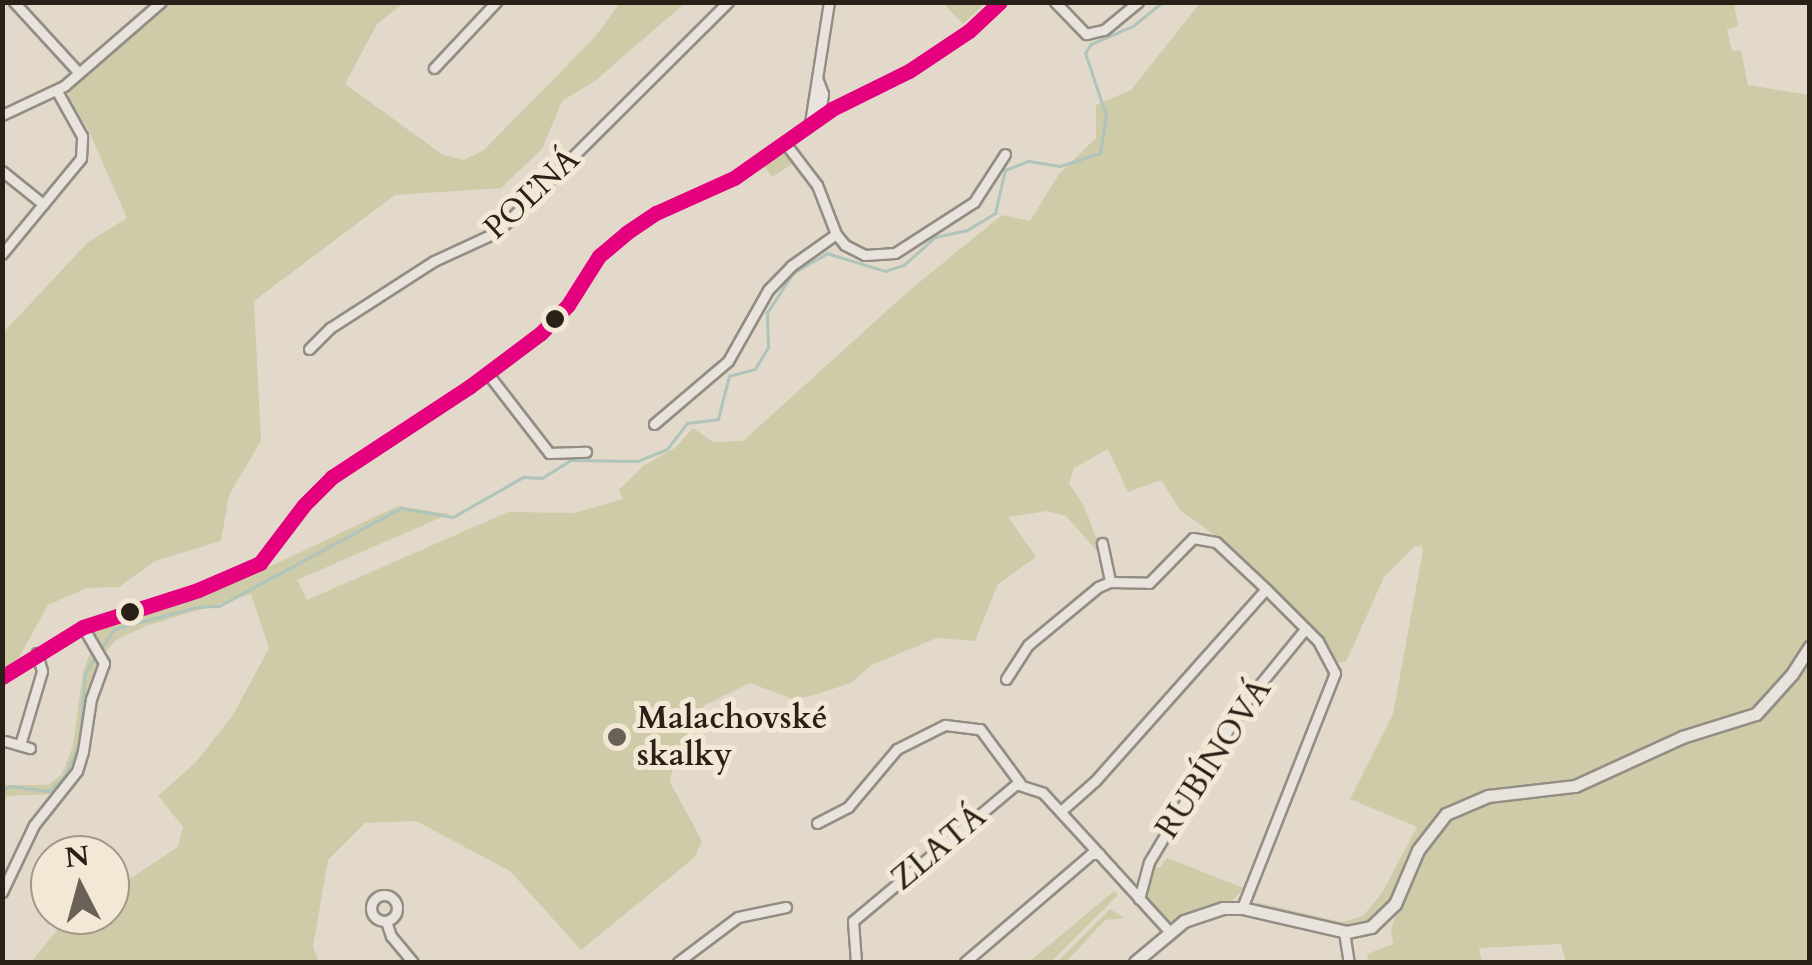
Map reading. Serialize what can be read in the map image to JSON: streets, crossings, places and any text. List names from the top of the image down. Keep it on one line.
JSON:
{"streets":{"street":["POĽNÁ","RUBÍNOVÁ","ZLATÁ"]},"crossings":[["RUBÍNOVÁ","ZLATÁ"]],"places":["Malachovské skalky"],"north":"top"}
